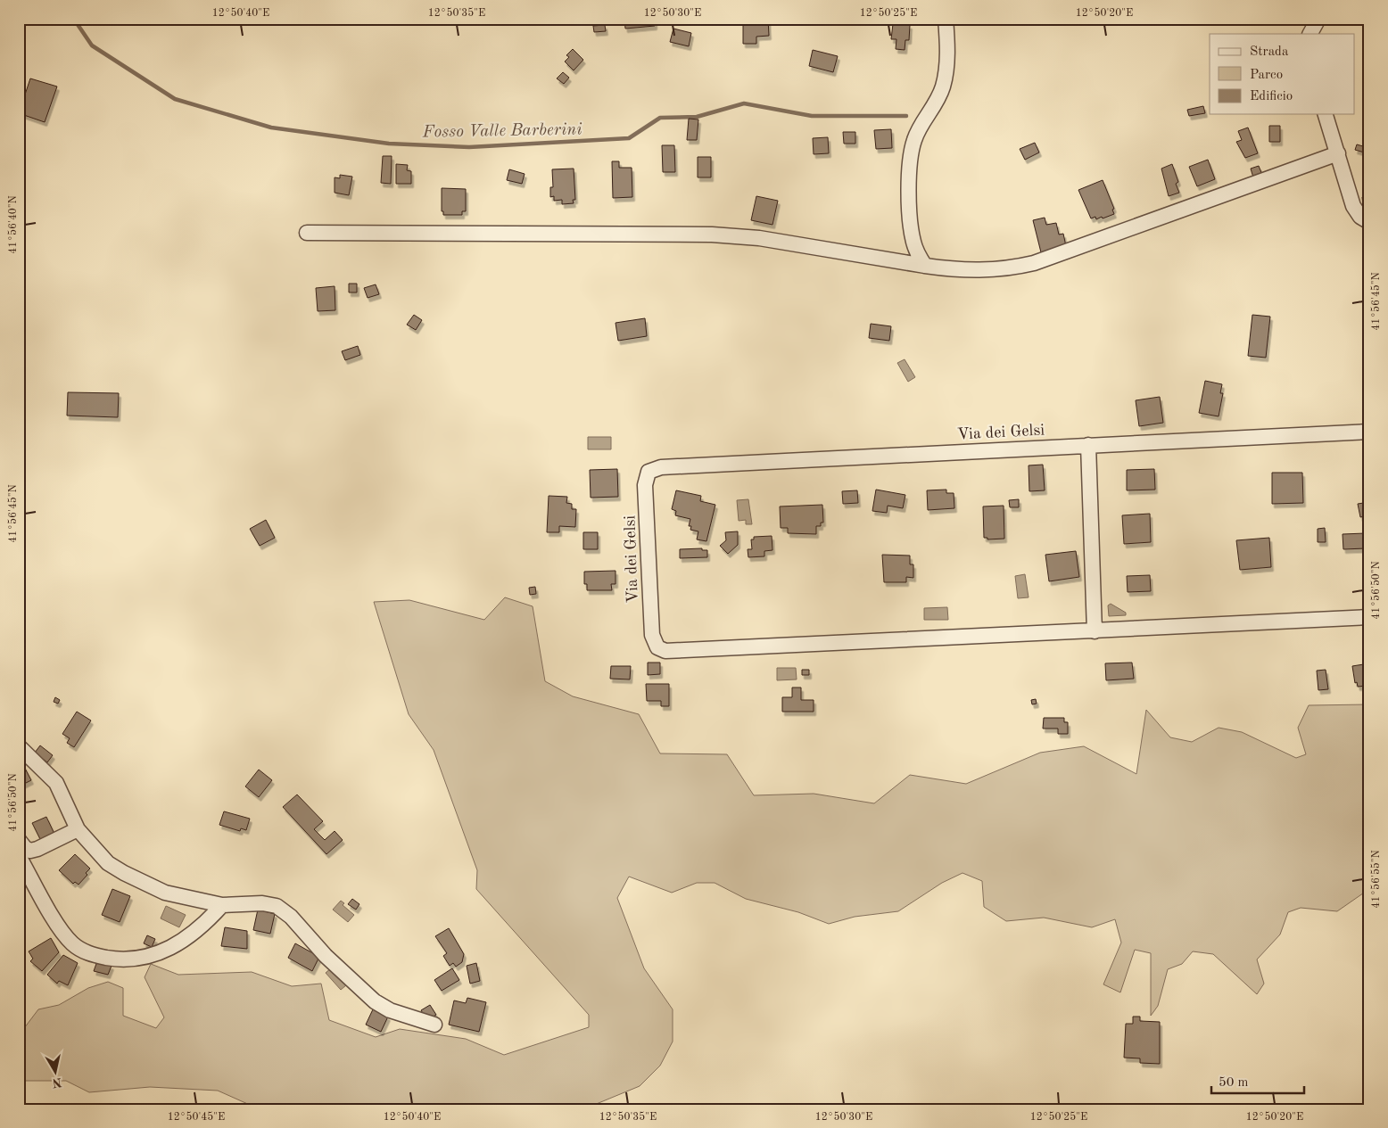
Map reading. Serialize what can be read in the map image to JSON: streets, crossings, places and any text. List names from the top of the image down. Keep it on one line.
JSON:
{"streets":{"street":["Via dei Gelsi"]},"water":["Fosso Valle Barberini"],"legend":["Strada","Parco","Edificio"],"scale_bar":"50 m","north":"bottom","coordinates":["12°50'40\"E","12°50'35\"E","12°50'30\"E","12°50'25\"E","12°50'20\"E","41°56'40\"N","41°56'45\"N","41°56'50\"N","41°56'55\"N","12°50'45\"E"]}
